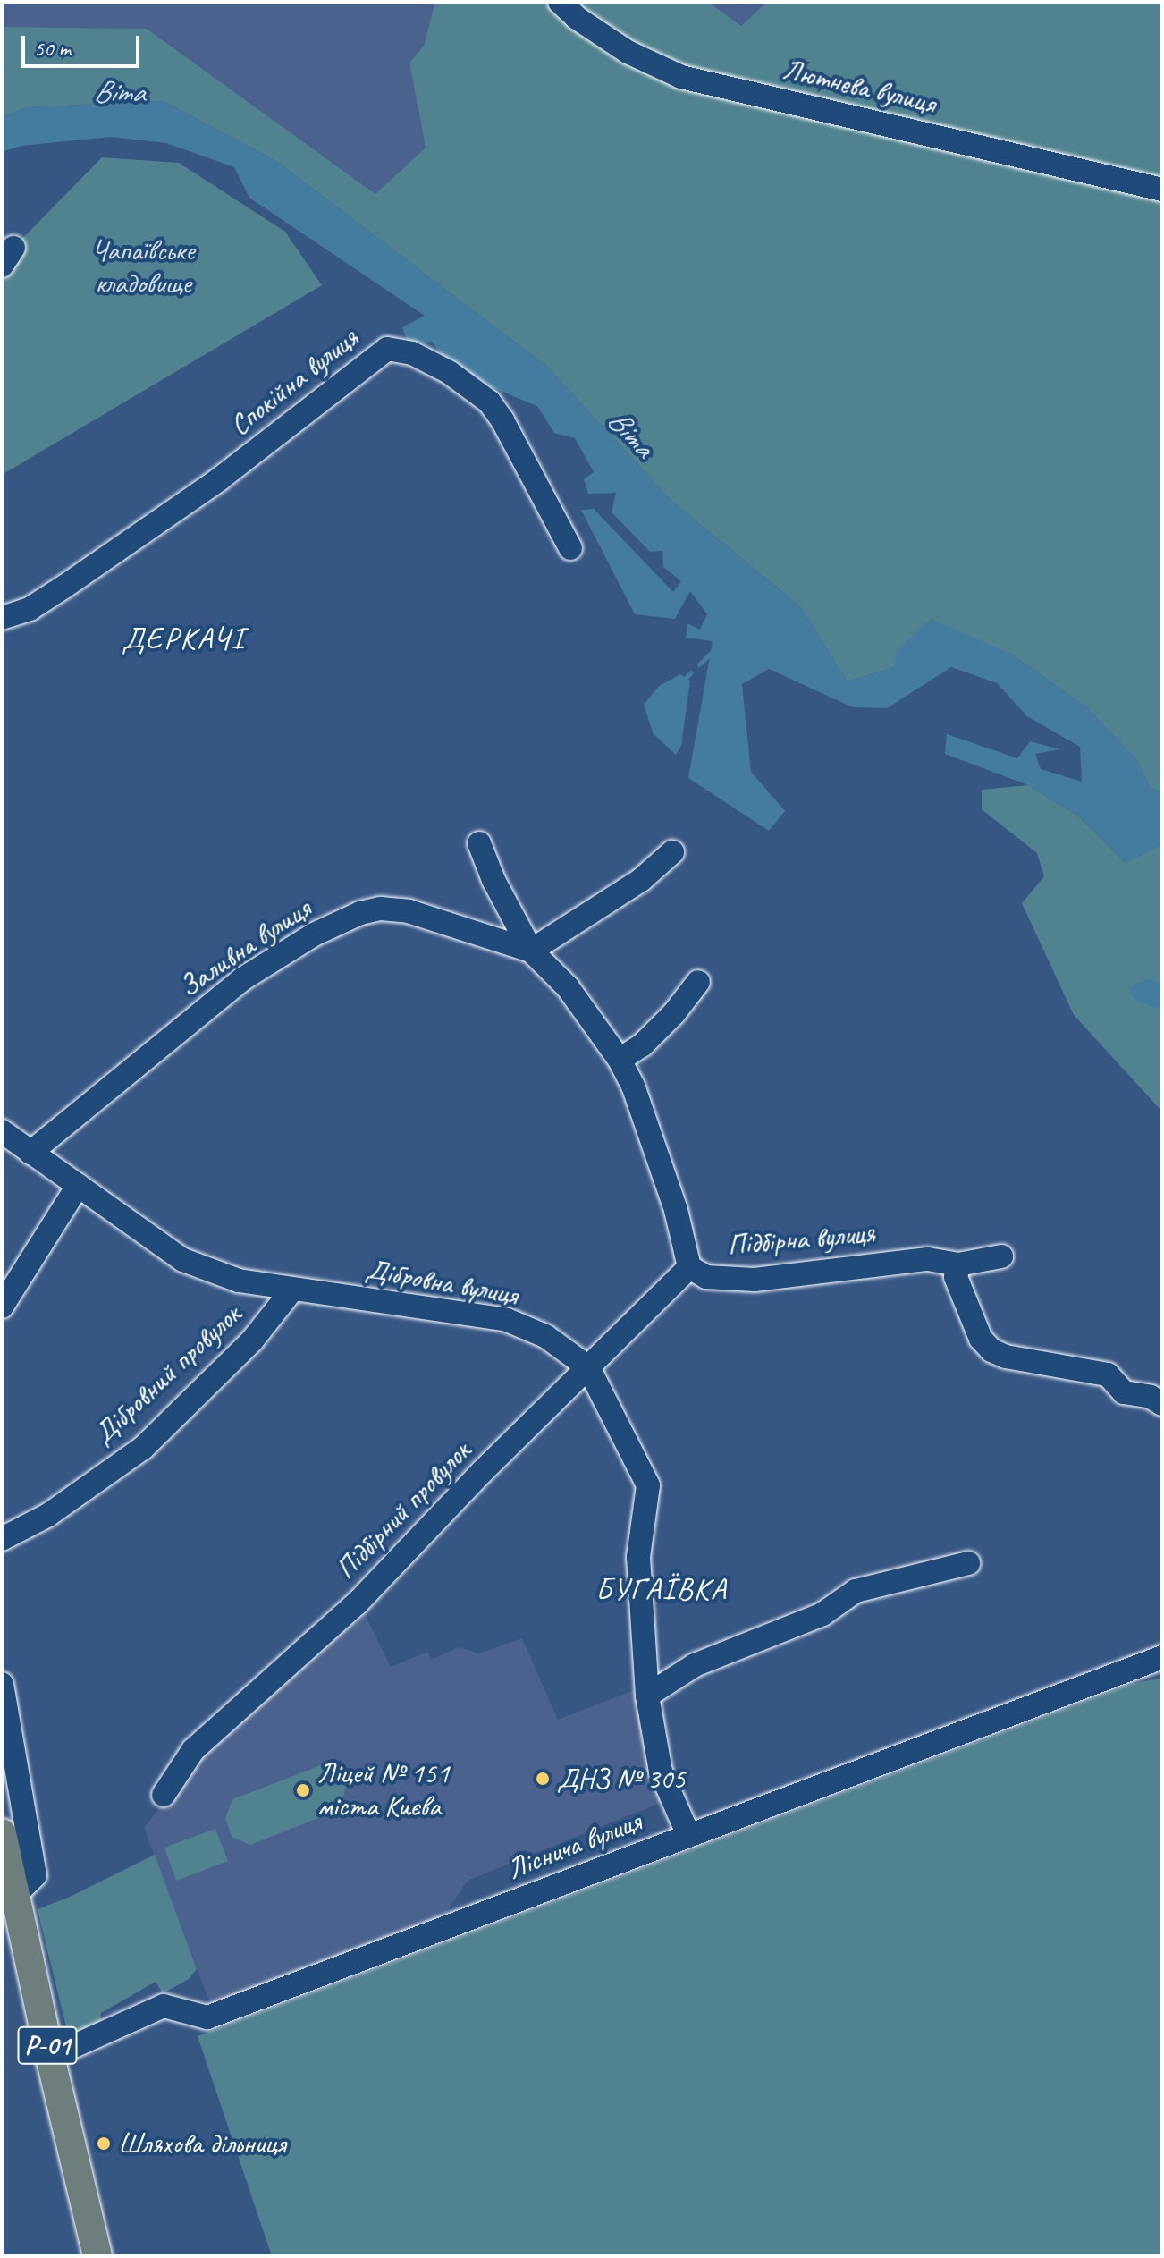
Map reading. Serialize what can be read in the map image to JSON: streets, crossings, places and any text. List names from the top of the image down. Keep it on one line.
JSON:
{"streets":{"main road":["Р-01"],"street":["Лютнева вулиця","Спокійна вулиця","Заливна вулиця","Підбірна вулиця","Дібровна вулиця","Дібровний провулок","Підбірний провулок","Ліснича вулиця"]},"crossings":[["Заливна вулиця","Підбірна вулиця"],["Заливна вулиця","Дібровна вулиця"],["Підбірна вулиця","Підбірний провулок"],["Дібровна вулиця","Дібровний провулок"],["Дібровна вулиця","Підбірний провулок"],["Дібровна вулиця","Ліснича вулиця"],["Ліснича вулиця","Р-01"]],"districts":["ДЕРКАЧІ","БУГАЇВКА"],"water":["Віта"],"parks":["Чапаївське кладовище"],"places":["ДНЗ № 305","Ліцей № 151 міста Києва","Шляхова дільниця"],"scale_bar":"50 m"}
